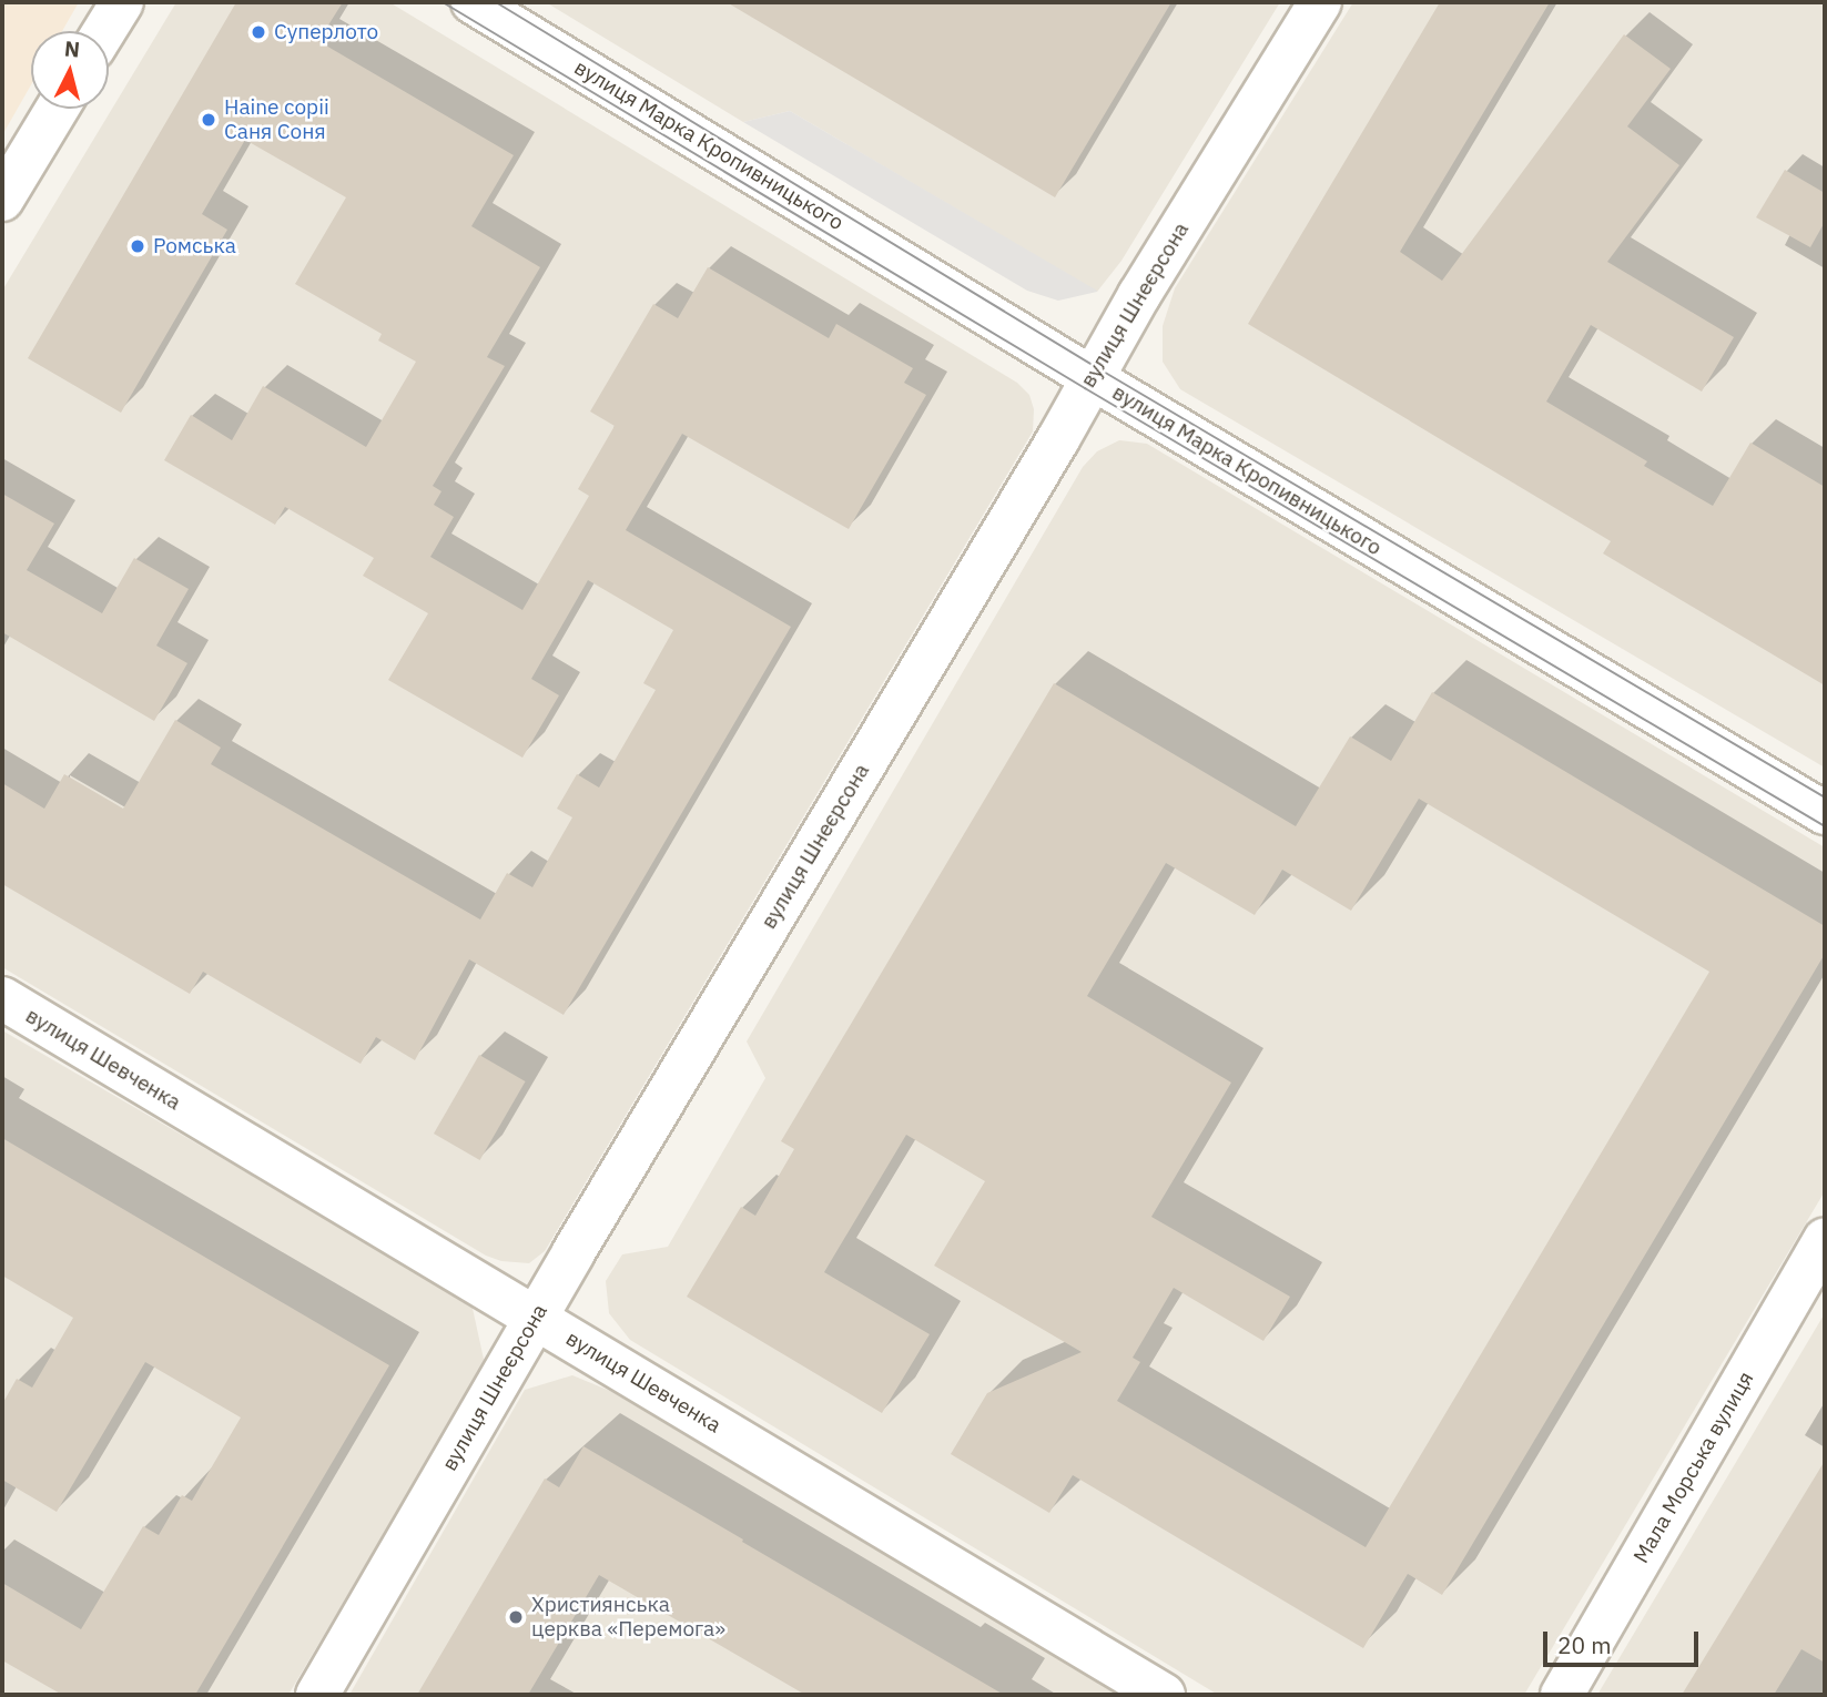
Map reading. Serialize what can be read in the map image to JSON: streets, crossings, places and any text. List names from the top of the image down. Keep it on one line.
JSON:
{"streets":{"street":["вулиця Марка Кропивницького","вулиця Шнеєрсона","вулиця Шевченка","Мала Морська вулиця"]},"crossings":[["вулиця Марка Кропивницького","вулиця Шнеєрсона"],["вулиця Шнеєрсона","вулиця Шевченка"]],"places":["Суперлото","Haine copii Саня Соня","Ромська","Християнська церква «Перемога»"],"scale_bar":"20 m","north":"top"}
